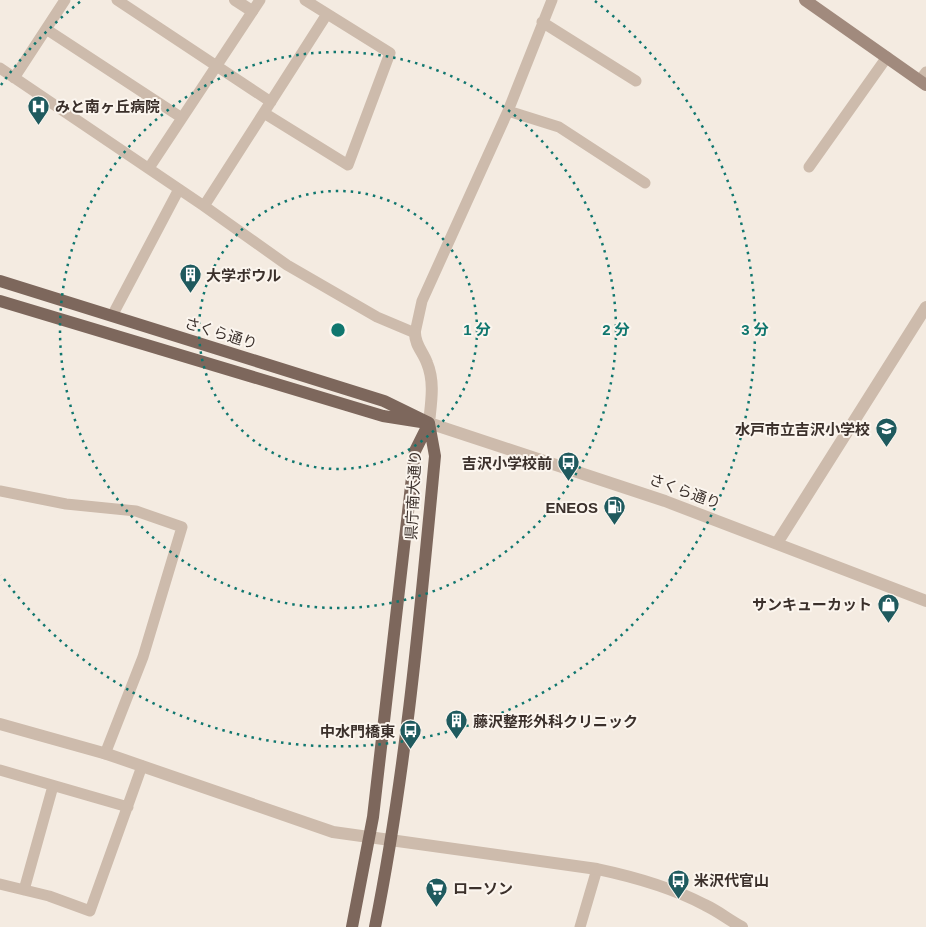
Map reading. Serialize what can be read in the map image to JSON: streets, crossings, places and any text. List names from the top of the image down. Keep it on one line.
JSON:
{"streets":{"main road":["さくら通り","県庁南大通り"]},"crossings":[["さくら通り","県庁南大通り"]],"places":{"hospital":["みと南ヶ丘病院"],"building":["大学ボウル","藤沢整形外科クリニック"],"school or university":["水戸市立吉沢小学校"],"bus stop":["吉沢小学校前","中水門橋東","米沢代官山"],"fuel station":["ENEOS"],"shop":["サンキューカット"],"supermarket":["ローソン"]},"rings":["1 分","2 分","3 分"]}
